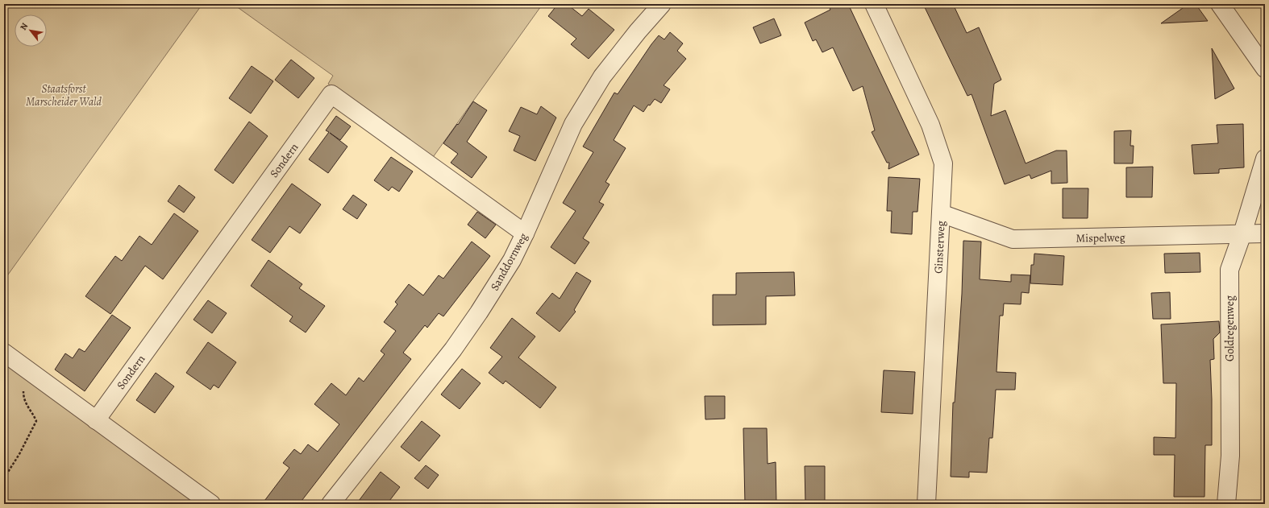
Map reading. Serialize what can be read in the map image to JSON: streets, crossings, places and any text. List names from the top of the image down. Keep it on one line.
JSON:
{"streets":{"street":["Sondern","Mispelweg","Ginsterweg","Sanddornweg","Goldregenweg"]},"crossings":[["Sondern","Sanddornweg"],["Mispelweg","Ginsterweg"],["Mispelweg","Goldregenweg"]],"parks":["Staatsforst Marscheider Wald"],"north":"top left"}
